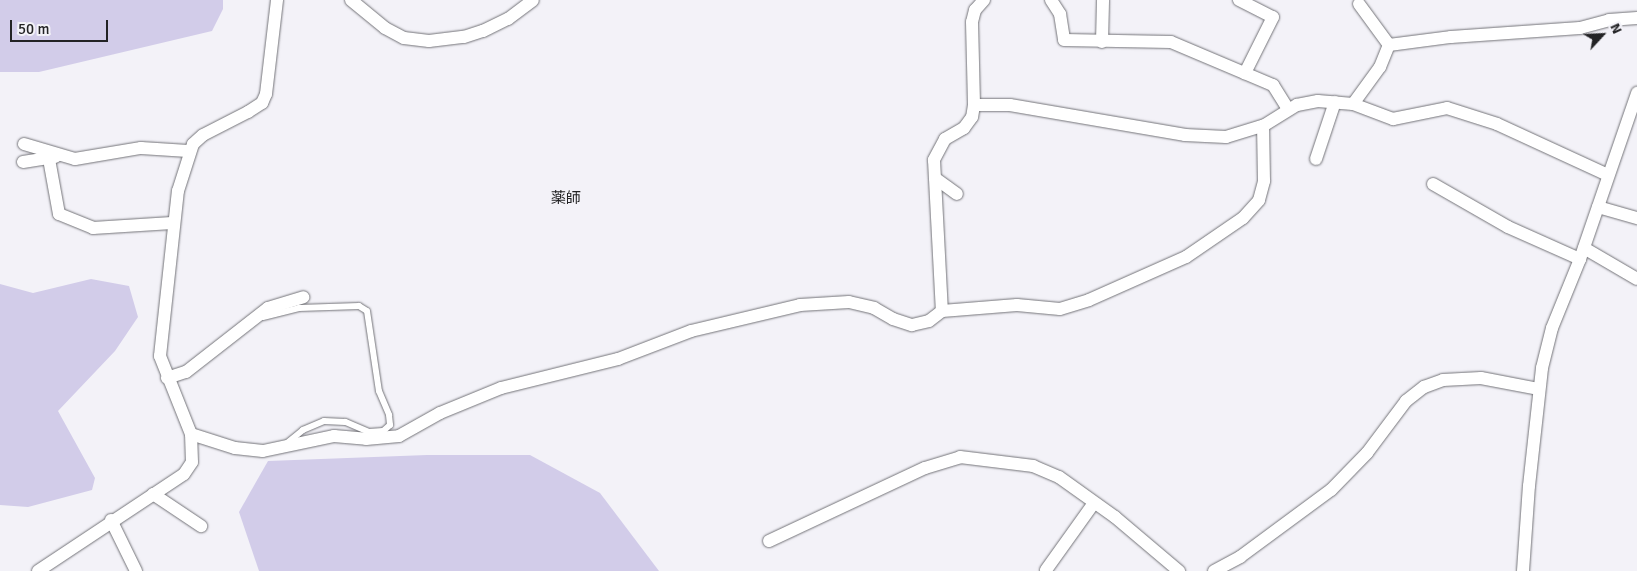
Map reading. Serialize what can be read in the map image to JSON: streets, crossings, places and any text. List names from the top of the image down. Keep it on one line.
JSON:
{"districts":["薬師"],"scale_bar":"50 m","north":"top right"}
